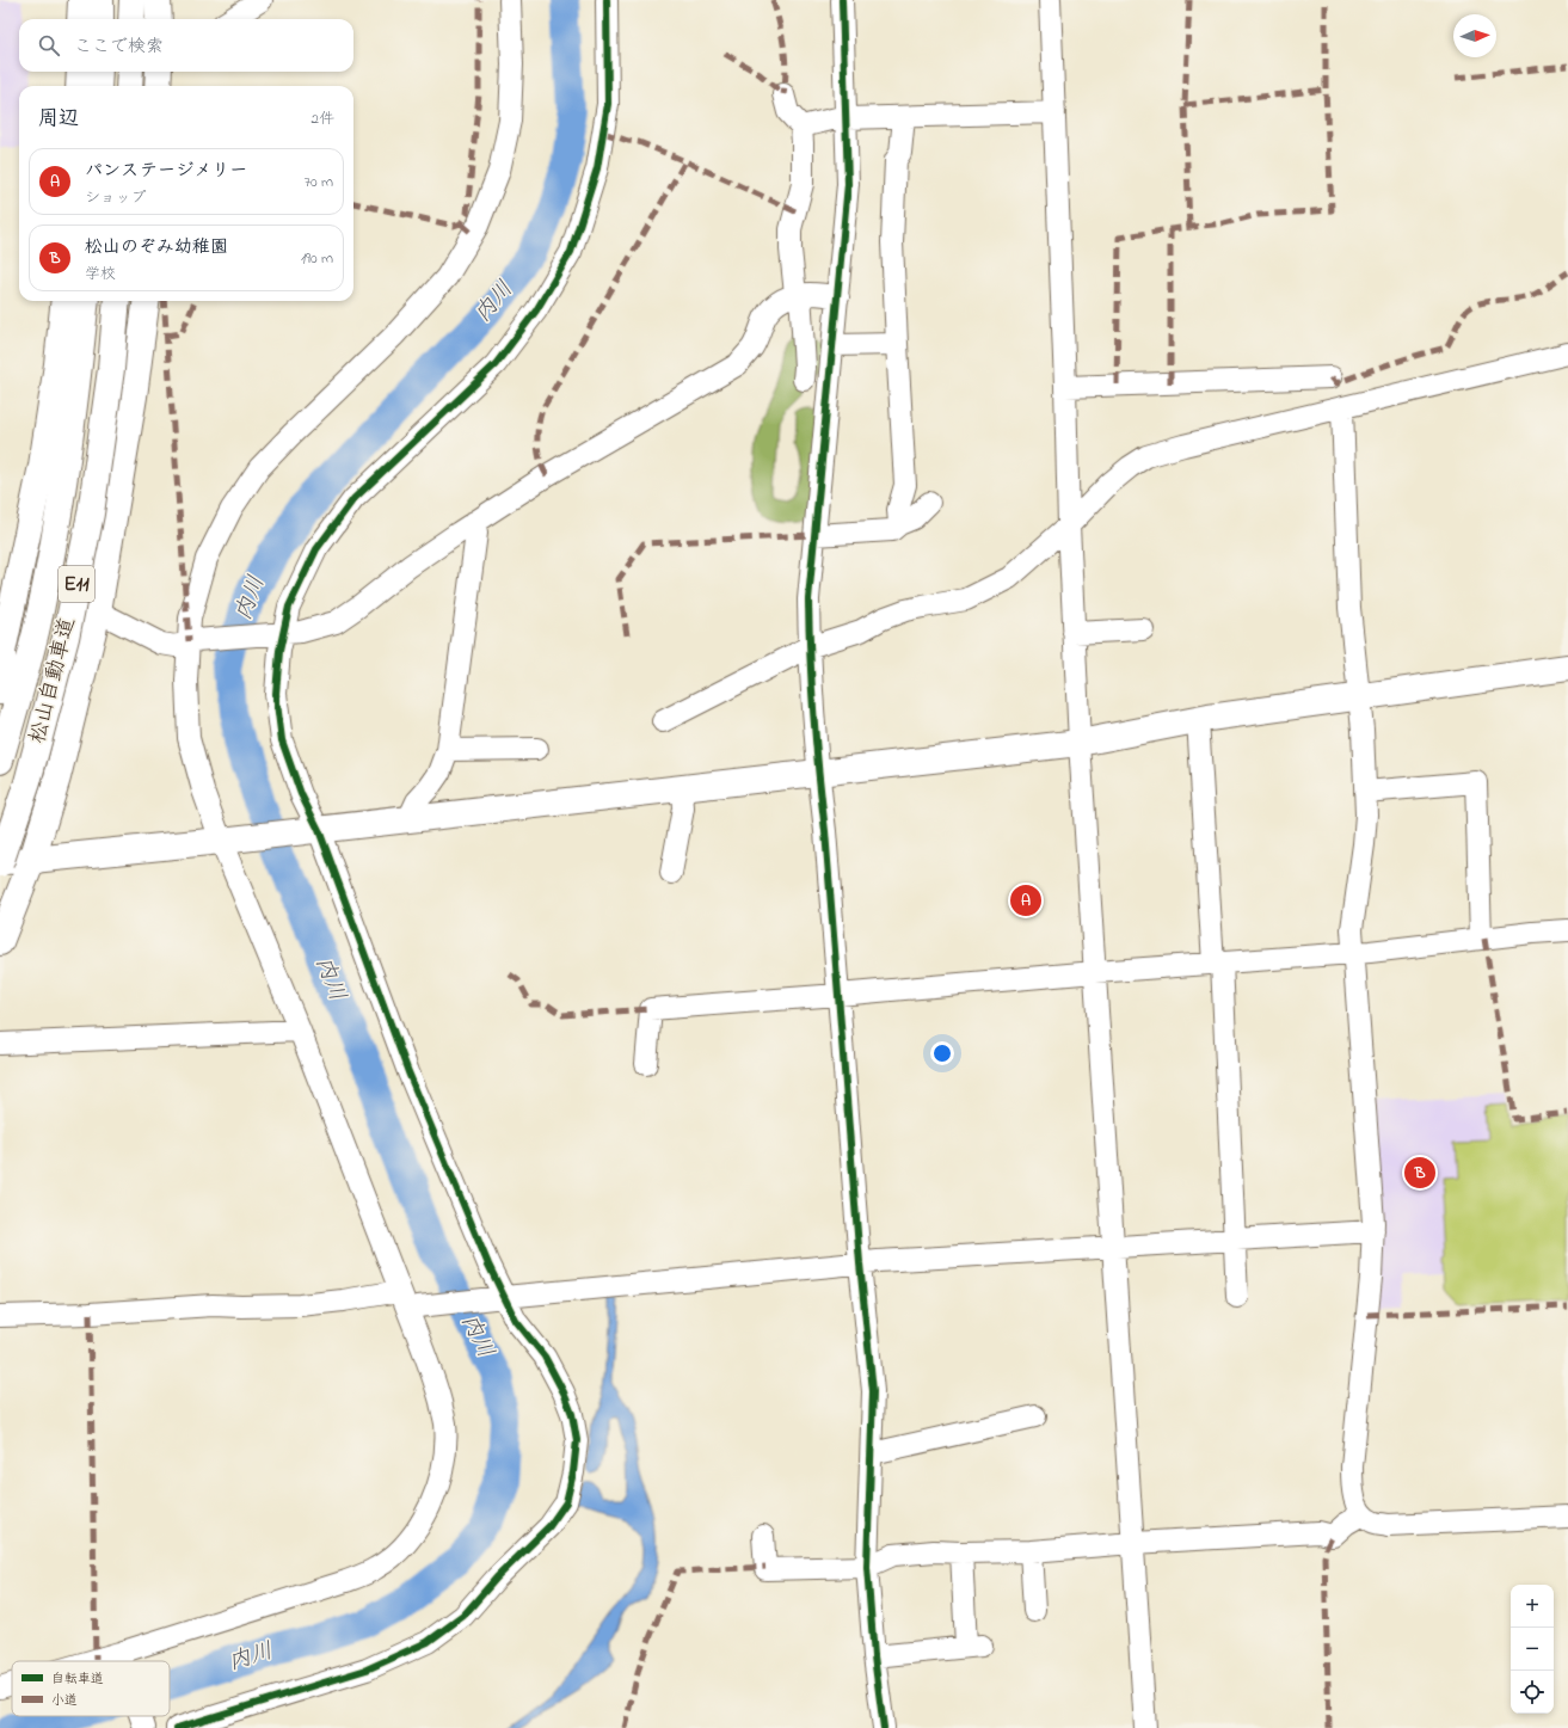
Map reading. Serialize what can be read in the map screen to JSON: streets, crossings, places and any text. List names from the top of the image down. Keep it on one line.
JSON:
{"streets":{"main road":["E11","松山自動車道"]},"water":["内川"],"legend":["自転車道","小道"],"north":"right","page":{"search":"ここで検索","heading":["周辺","2件"],"list":[{"mark":"A","name":"パンステージメリー","note":"ショップ","value":"70 m"},{"mark":"B","name":"松山のぞみ幼稚園","note":"学校","value":"190 m"}],"pins":["A","B"],"map_buttons":["+","−"]}}
